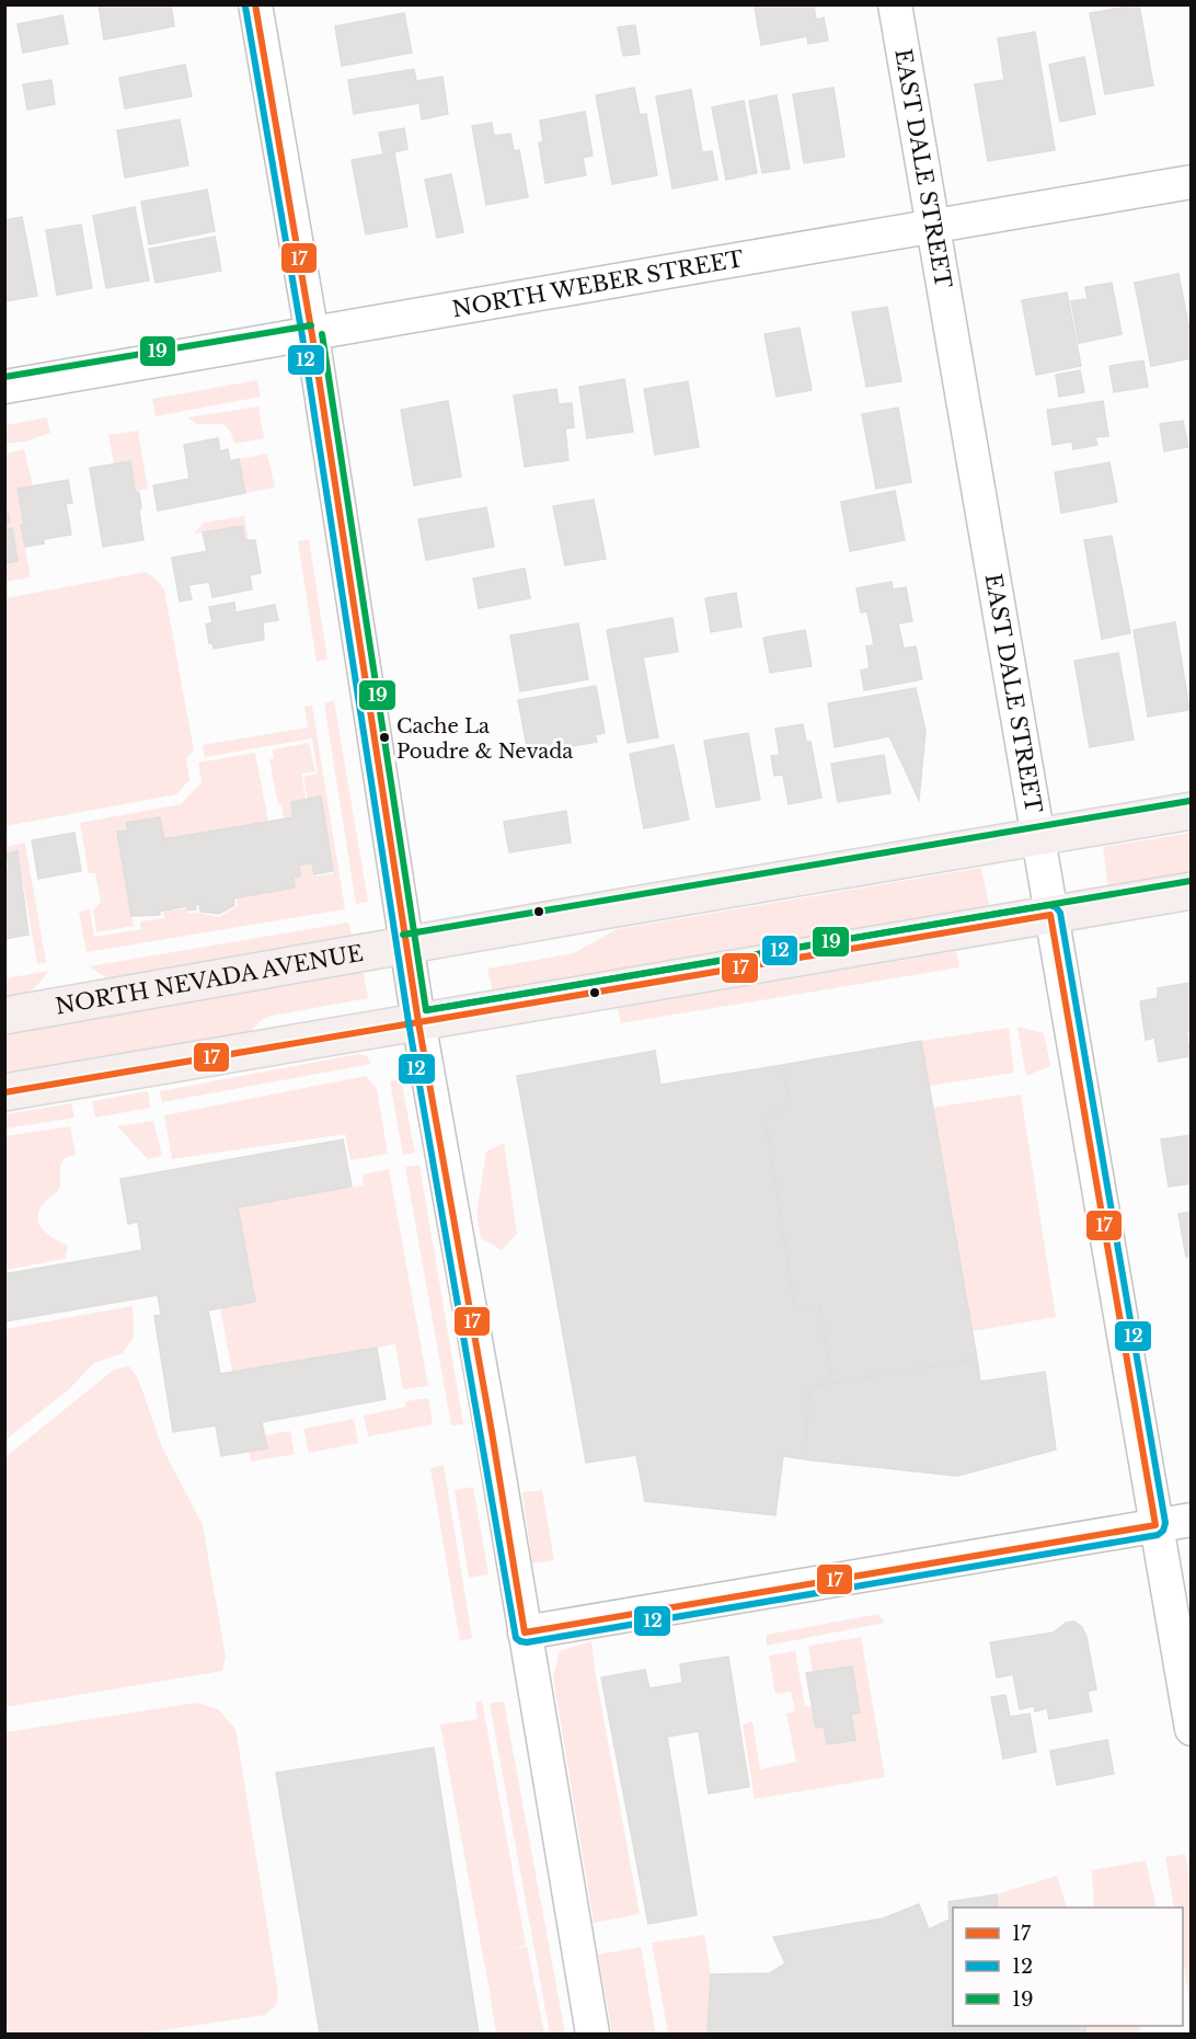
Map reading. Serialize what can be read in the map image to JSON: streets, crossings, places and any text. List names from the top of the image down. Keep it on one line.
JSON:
{"streets":{"main road":["NORTH NEVADA AVENUE"],"street":["EAST DALE STREET","NORTH WEBER STREET"]},"crossings":[["EAST DALE STREET","NORTH WEBER STREET"],["EAST DALE STREET","NORTH NEVADA AVENUE"]],"places":["Cache La Poudre & Nevada"],"lines":["transit line 17","transit line 12","transit line 19"],"legend":["17","12","19"]}
